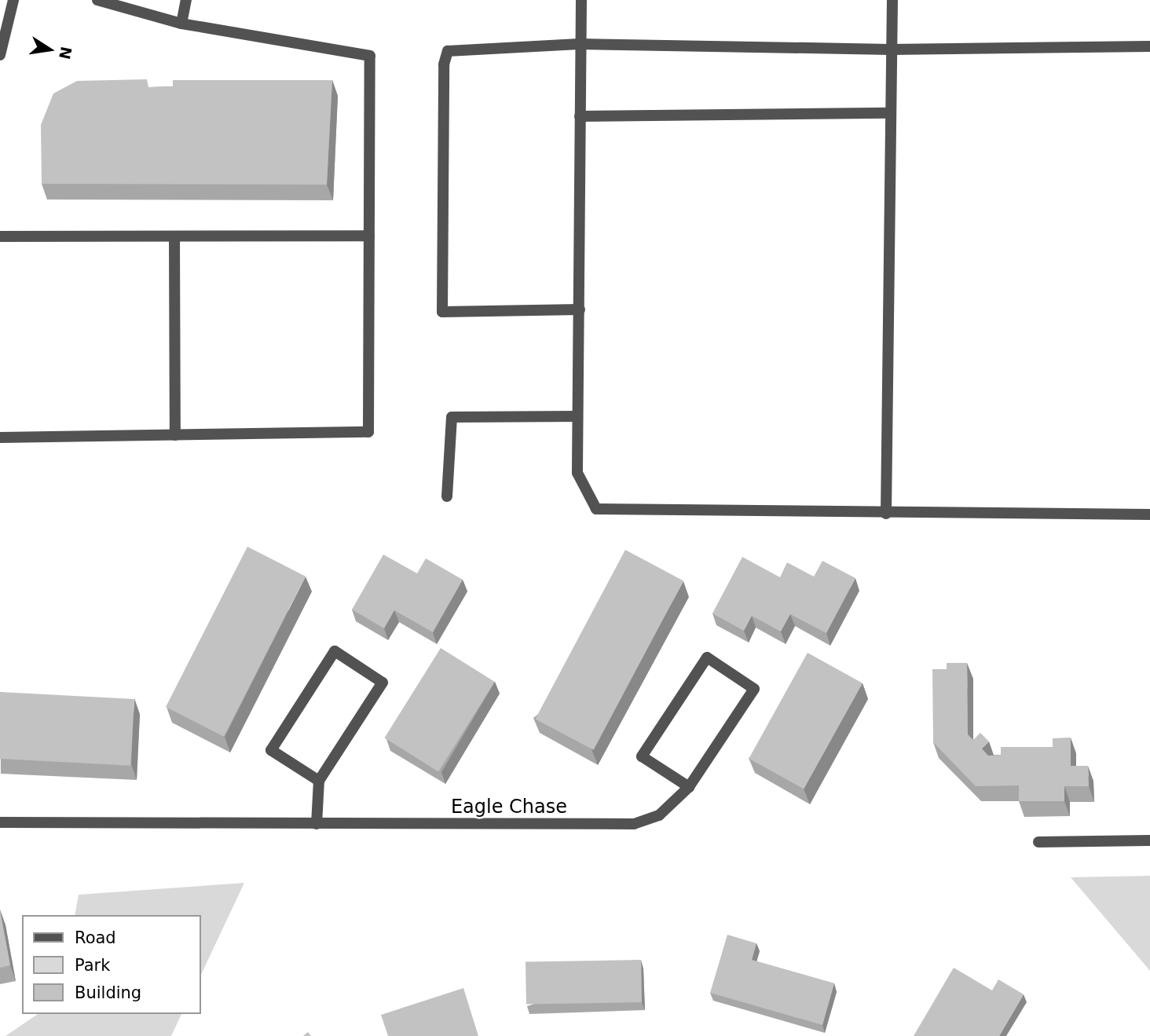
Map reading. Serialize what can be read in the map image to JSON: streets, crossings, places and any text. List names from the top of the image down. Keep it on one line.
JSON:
{"streets":{"street":["Eagle Chase"]},"legend":["Road","Park","Building"],"north":"right"}
